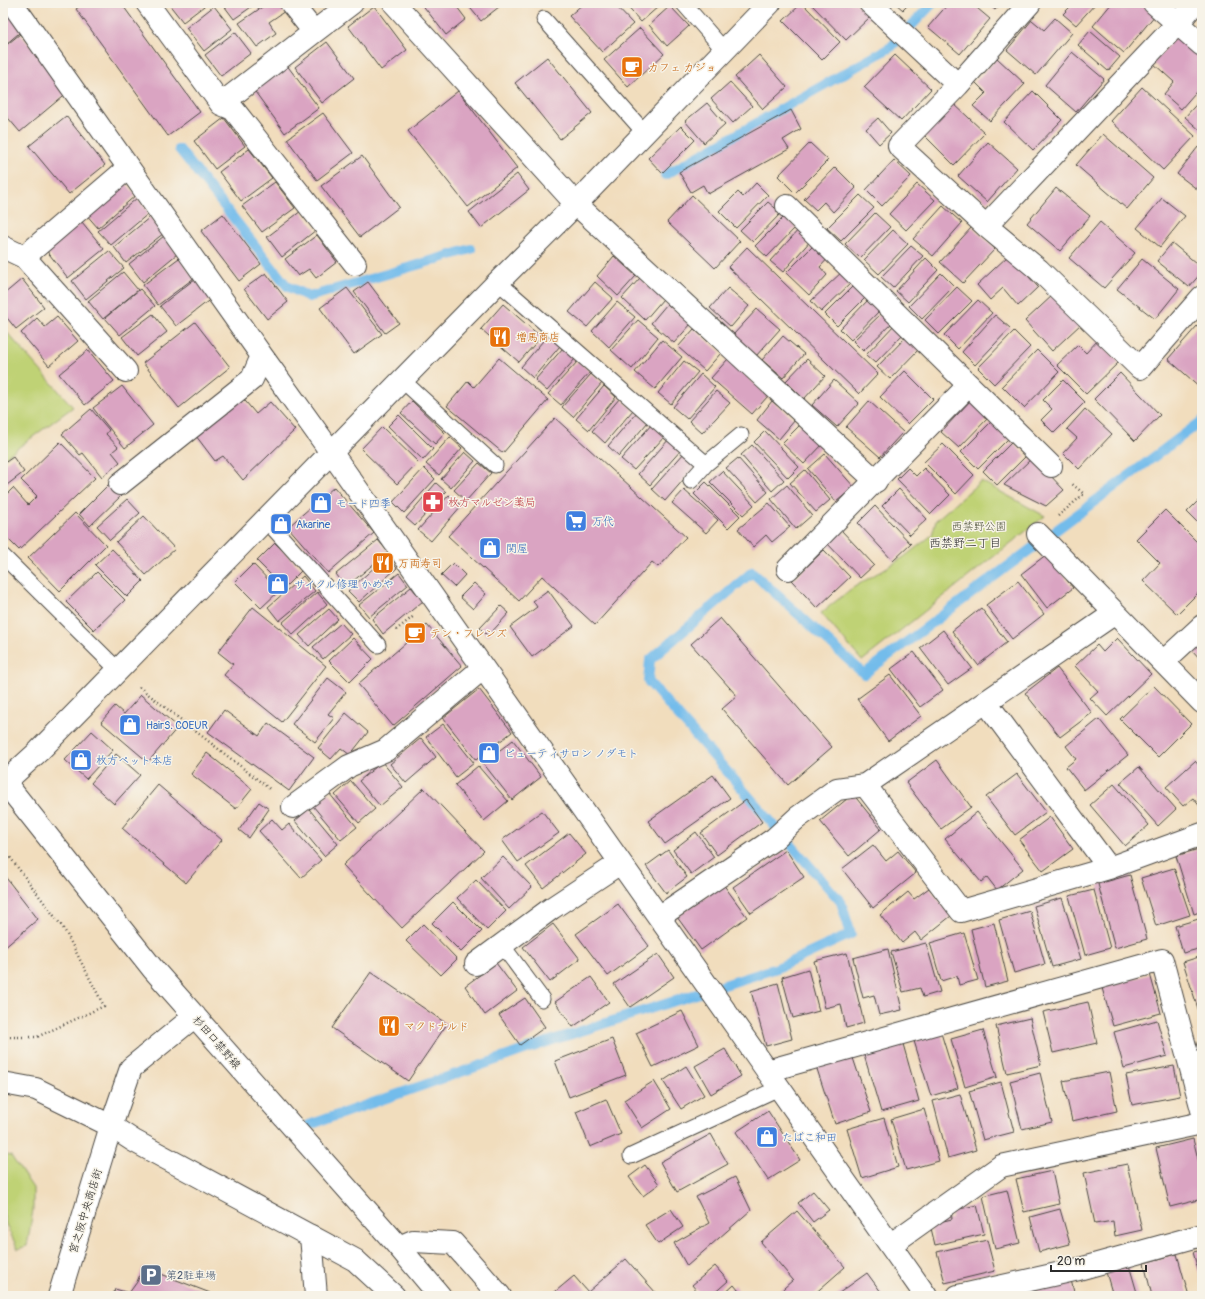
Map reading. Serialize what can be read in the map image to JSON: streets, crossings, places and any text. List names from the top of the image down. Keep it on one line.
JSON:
{"streets":{"street":["杉田口禁野線","宮之阪中央商店街"]},"crossings":[["杉田口禁野線","宮之阪中央商店街"]],"districts":["西禁野二丁目"],"parks":["西禁野公園"],"places":{"cafe":["カフェ カジョ","テン・フレンズ"],"restaurant":["増馬商店","万両寿司","マクドナルド"],"pharmacy":["枚方マルゼン薬局"],"shop":["モード四季","Akarine","関屋","サイクル修理 かめや","HairS. COEUR","ビューティサロン ノダモト","枚方ペット本店","たばこ和田"],"supermarket":["万代"],"parking":["第2駐車場"]},"scale_bar":"20 m"}
